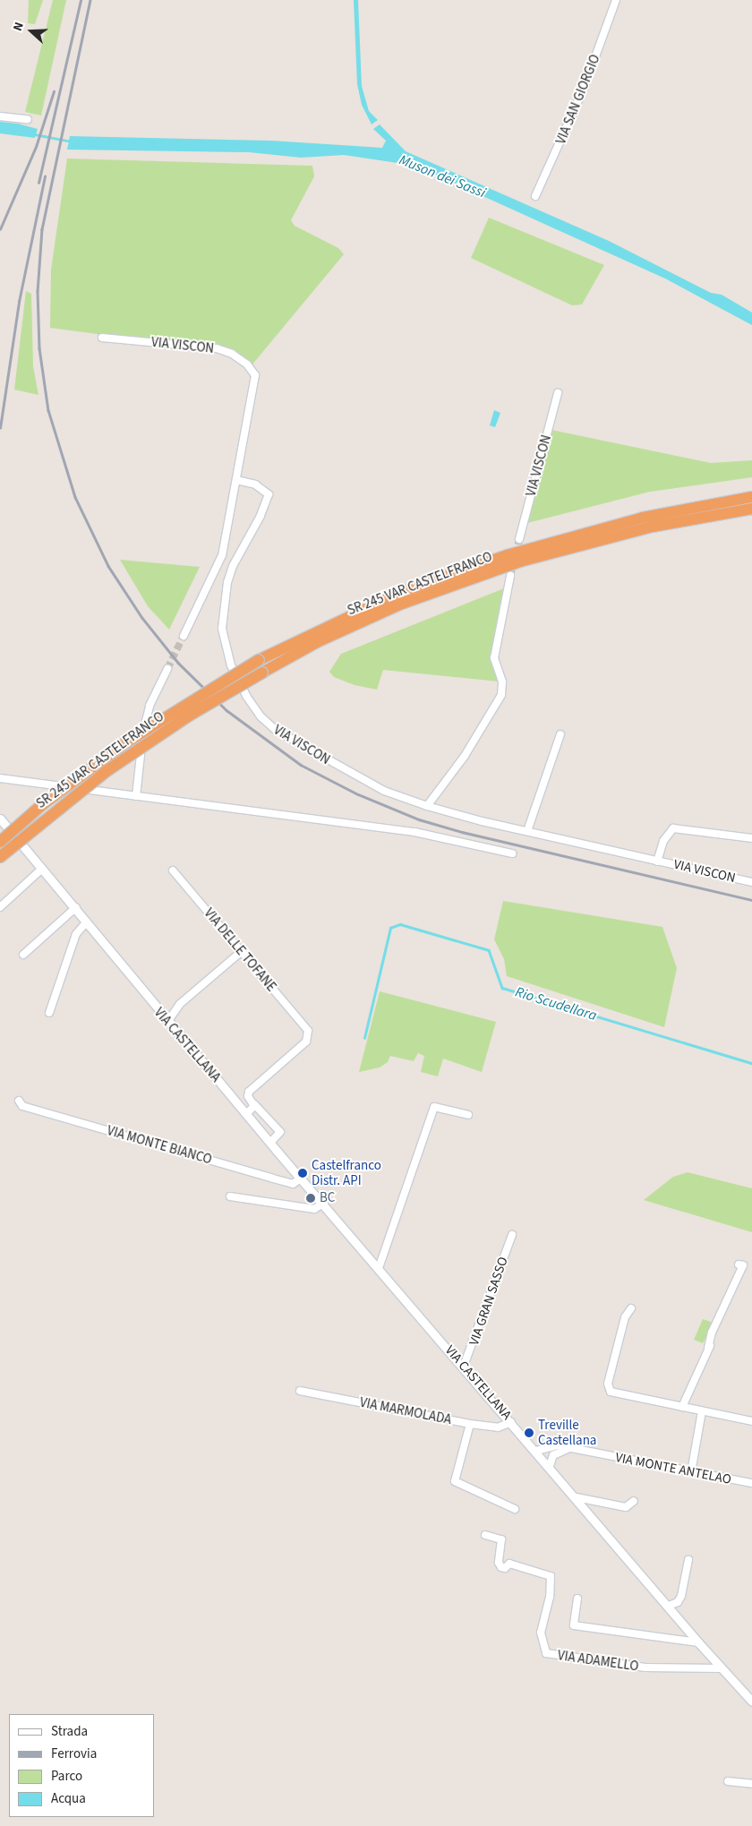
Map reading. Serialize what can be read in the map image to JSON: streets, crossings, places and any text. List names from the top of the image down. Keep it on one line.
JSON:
{"streets":{"highway":["SR 245 VAR CASTELFRANCO"],"street":["VIA SAN GIORGIO","VIA VISCON","VIA DELLE TOFANE","VIA CASTELLANA","VIA MONTE BIANCO","VIA GRAN SASSO","VIA MARMOLADA","VIA MONTE ANTELAO","VIA ADAMELLO"]},"crossings":[["VIA CASTELLANA","VIA MONTE BIANCO"],["VIA CASTELLANA","VIA GRAN SASSO"],["VIA CASTELLANA","VIA MARMOLADA"],["VIA CASTELLANA","VIA MONTE ANTELAO"],["VIA CASTELLANA","VIA ADAMELLO"]],"water":["Muson dei Sassi","Rio Scudellara"],"places":["Castelfranco Distr. API","BC","Treville Castellana"],"legend":["Strada","Ferrovia","Parco","Acqua"],"north":"left"}
